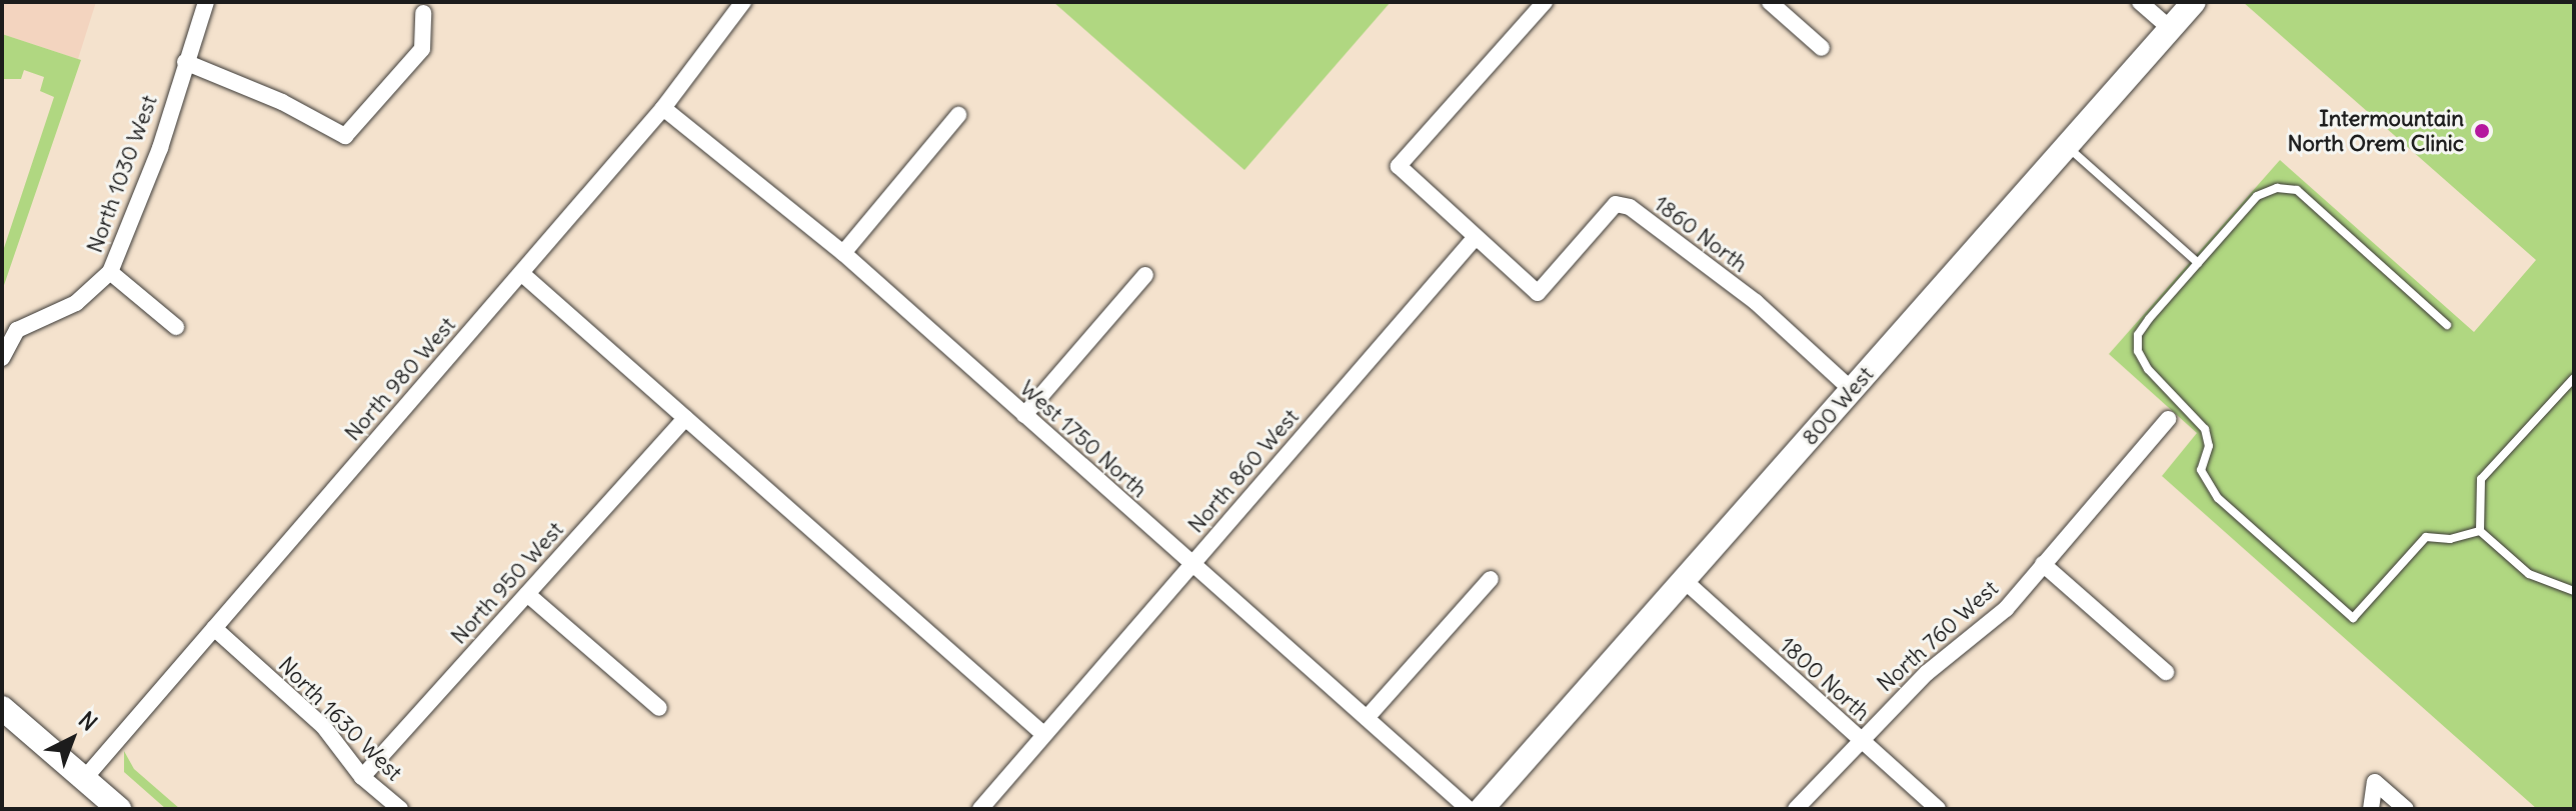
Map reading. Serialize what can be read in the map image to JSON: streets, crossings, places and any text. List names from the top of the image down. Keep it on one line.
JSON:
{"streets":{"street":["North 1030 West","1860 North","North 980 West","800 West","West 1750 North","North 860 West","North 950 West","North 760 West","1800 North","North 1630 West"]},"crossings":[["1860 North","800 West"],["1860 North","North 860 West"],["North 980 West","West 1750 North"],["North 980 West","North 1630 West"],["800 West","1800 North"],["West 1750 North","North 860 West"],["North 950 West","North 1630 West"],["North 760 West","1800 North"]],"places":["Intermountain North Orem Clinic"],"north":"top right"}
